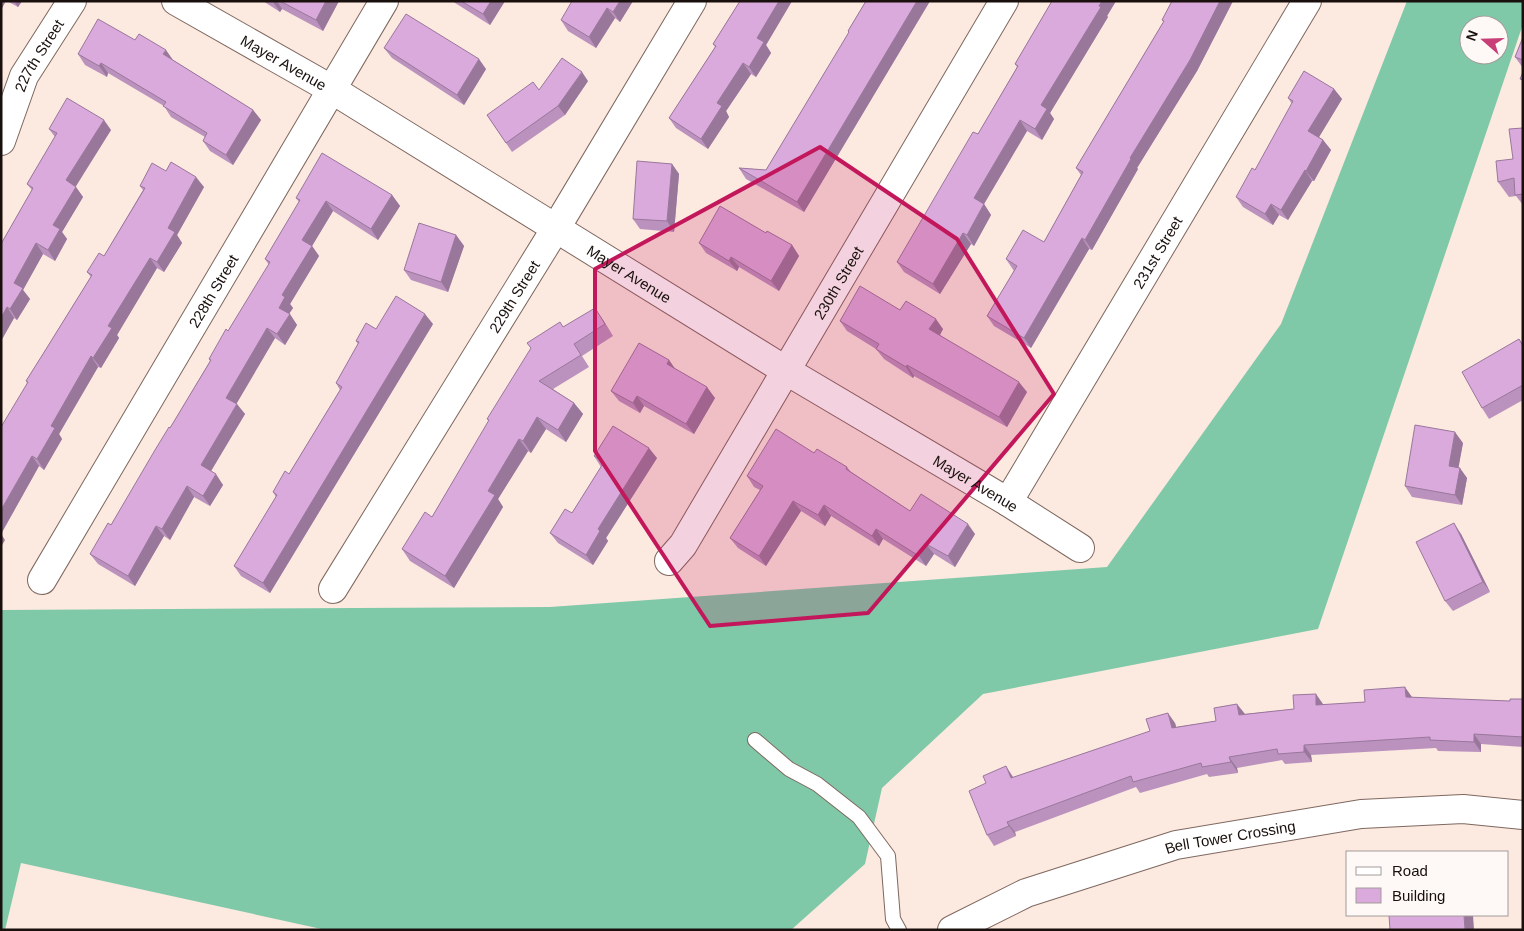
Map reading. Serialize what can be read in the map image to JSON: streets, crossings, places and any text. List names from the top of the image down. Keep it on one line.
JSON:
{"streets":{"street":["227th Street","Mayer Avenue","231st Street","230th Street","228th Street","229th Street","Bell Tower Crossing"]},"crossings":[["Mayer Avenue","231st Street"],["Mayer Avenue","230th Street"],["Mayer Avenue","228th Street"],["Mayer Avenue","229th Street"]],"legend":["Road","Building"],"north":"left"}
